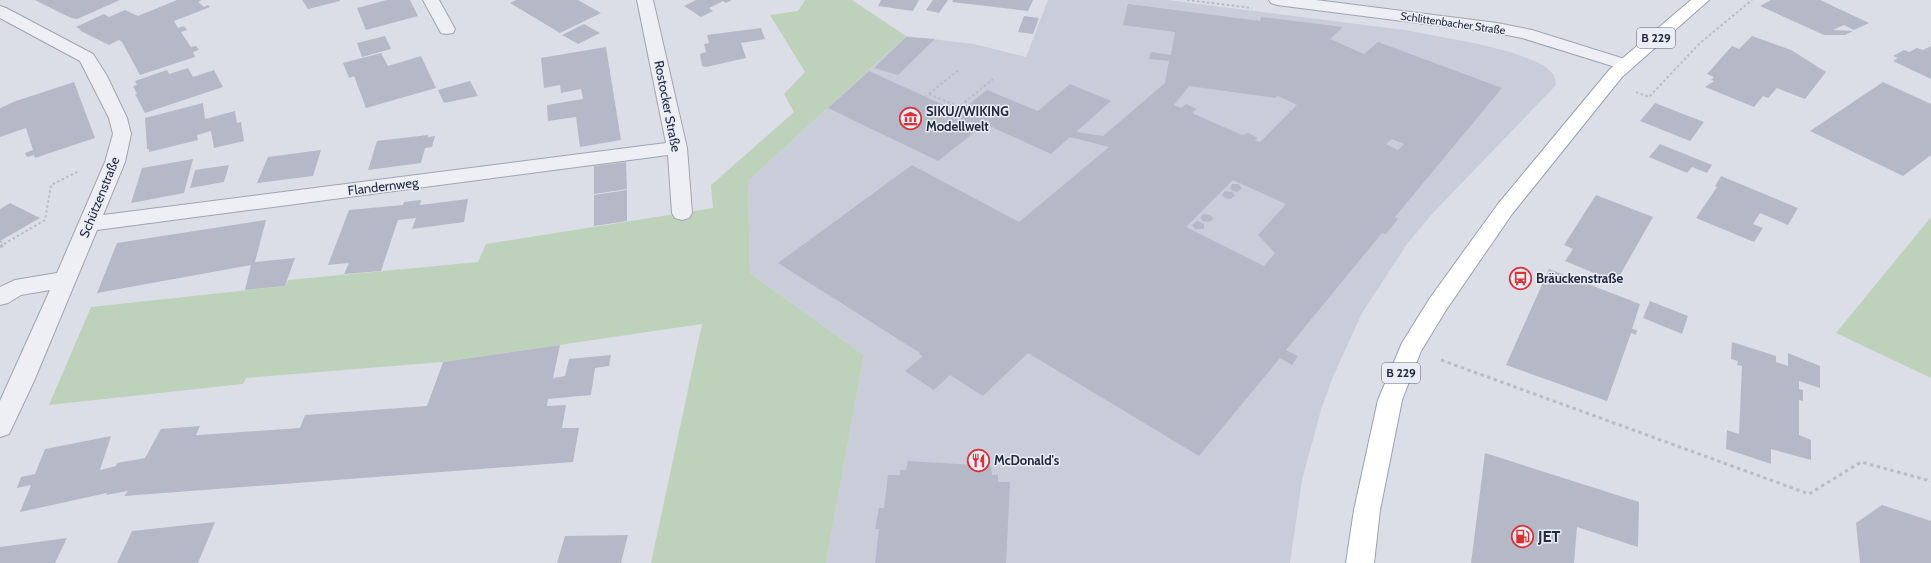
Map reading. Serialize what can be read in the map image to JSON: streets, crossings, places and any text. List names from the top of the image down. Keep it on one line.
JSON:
{"streets":{"main road":["B 229"],"street":["Schlittenbacher Straße","Rostocker Straße","Flandernweg","Schützenstraße"]},"crossings":[["Schlittenbacher Straße","B 229"],["Rostocker Straße","Flandernweg"],["Flandernweg","Schützenstraße"]],"places":{"museum":["SIKU//WIKING Modellwelt"],"bus stop":["Bräuckenstraße"],"restaurant":["McDonald's"],"fuel station":["JET"]}}
